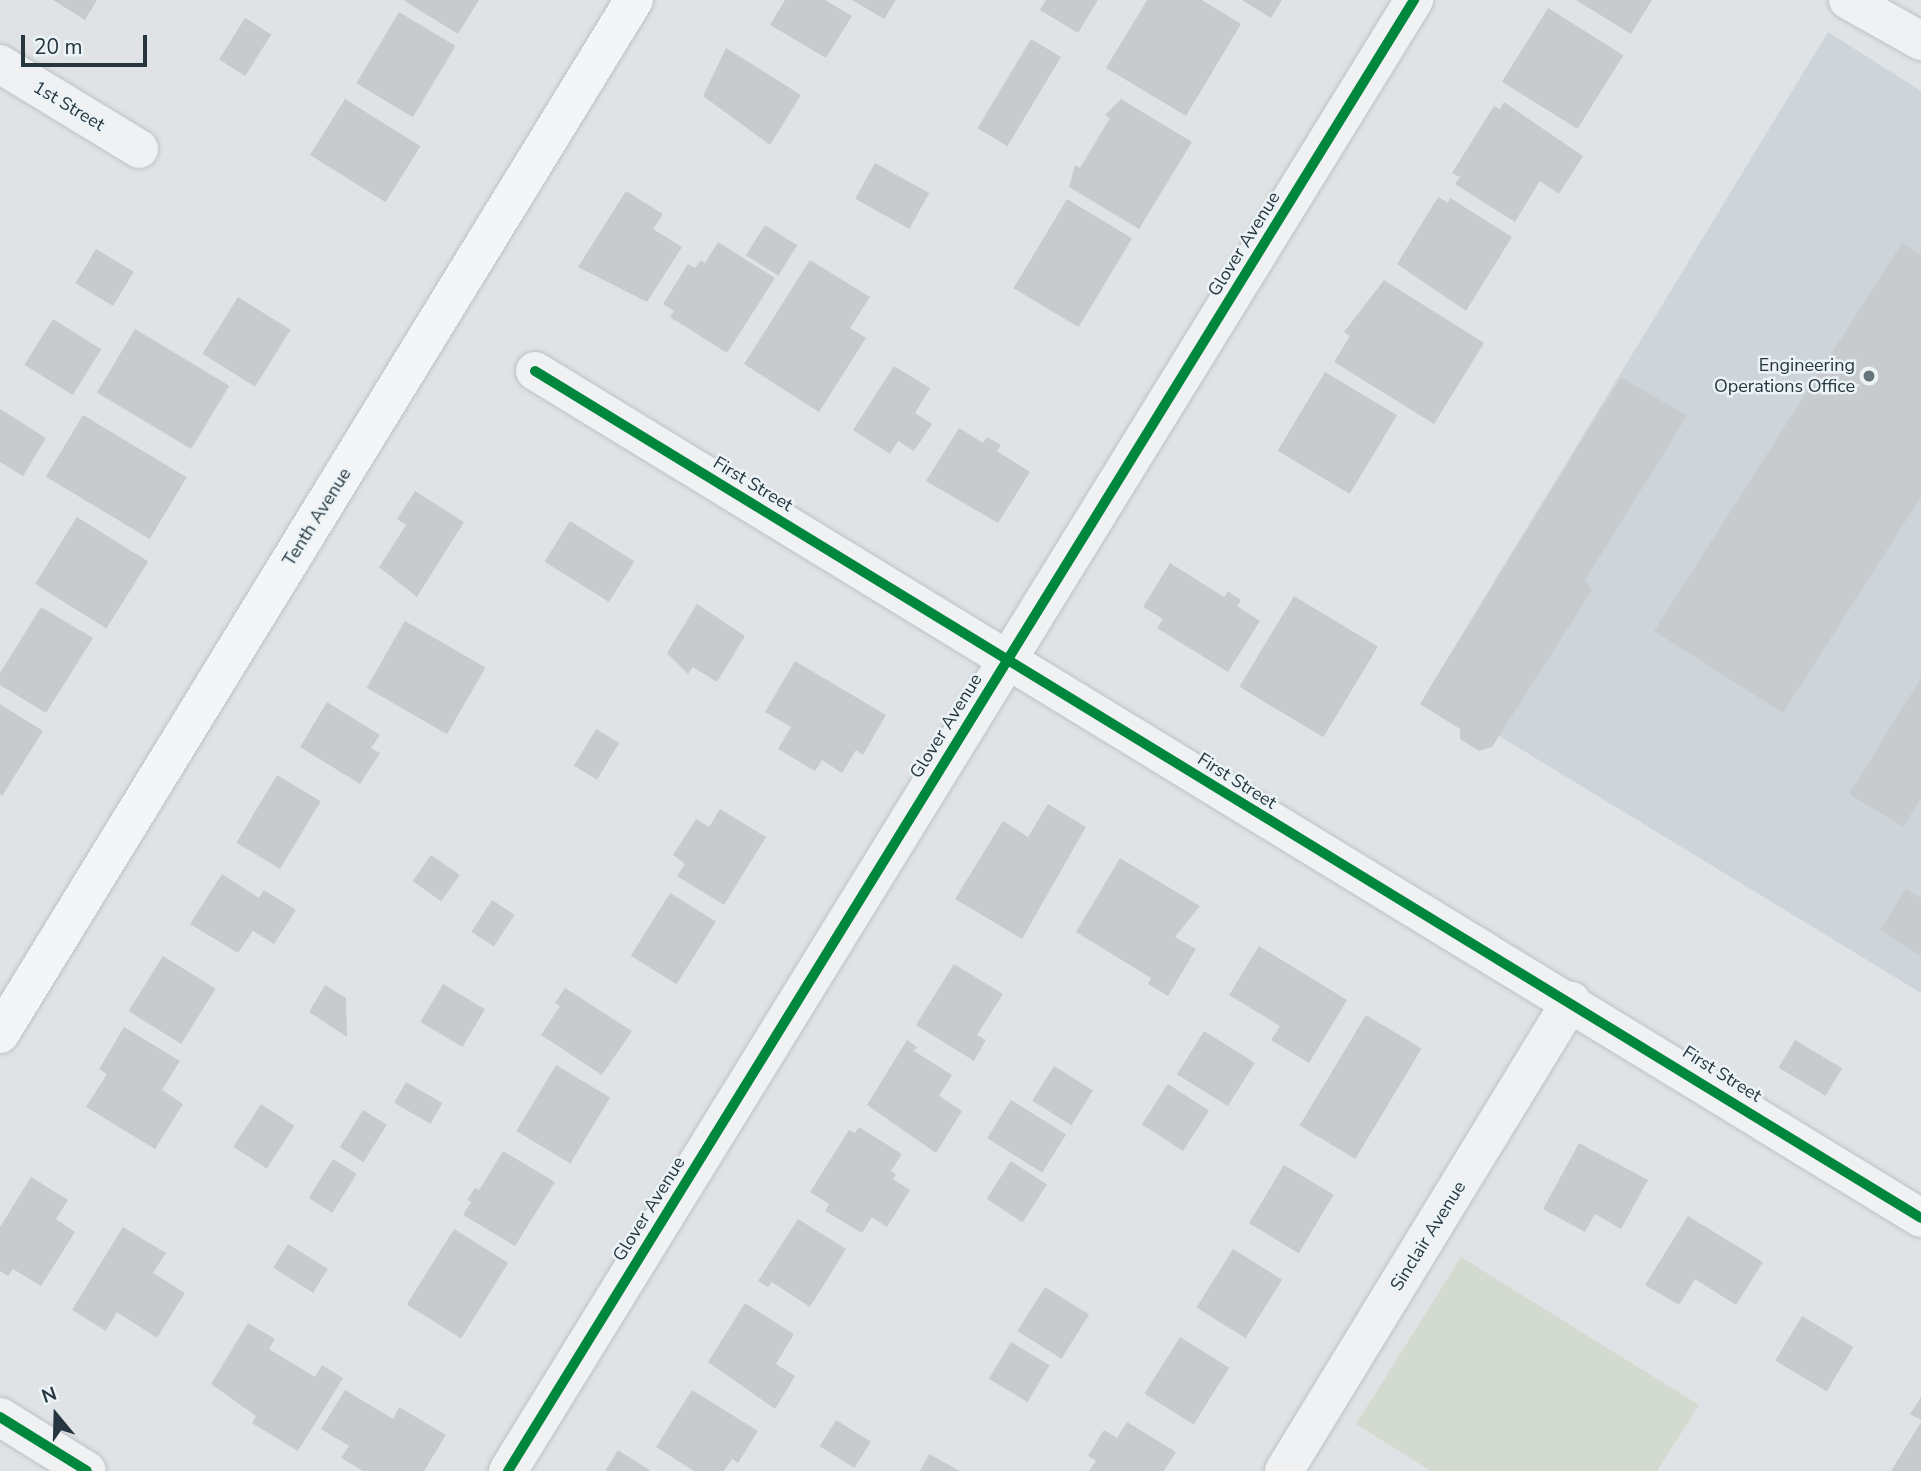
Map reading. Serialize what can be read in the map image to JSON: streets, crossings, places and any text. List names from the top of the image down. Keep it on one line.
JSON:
{"streets":{"main road":["Tenth Avenue"],"street":["1st Street","Glover Avenue","First Street","Sinclair Avenue"]},"crossings":[["Glover Avenue","First Street"],["First Street","Sinclair Avenue"]],"places":["Engineering Operations Office"],"scale_bar":"20 m","north":"top"}
